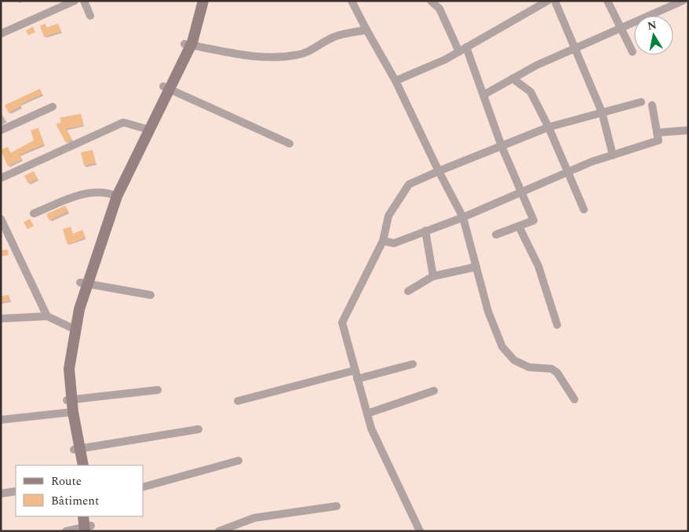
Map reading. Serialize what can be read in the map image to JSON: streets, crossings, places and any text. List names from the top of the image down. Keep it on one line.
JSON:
{"legend":["Route","Bâtiment"],"north":"top"}
